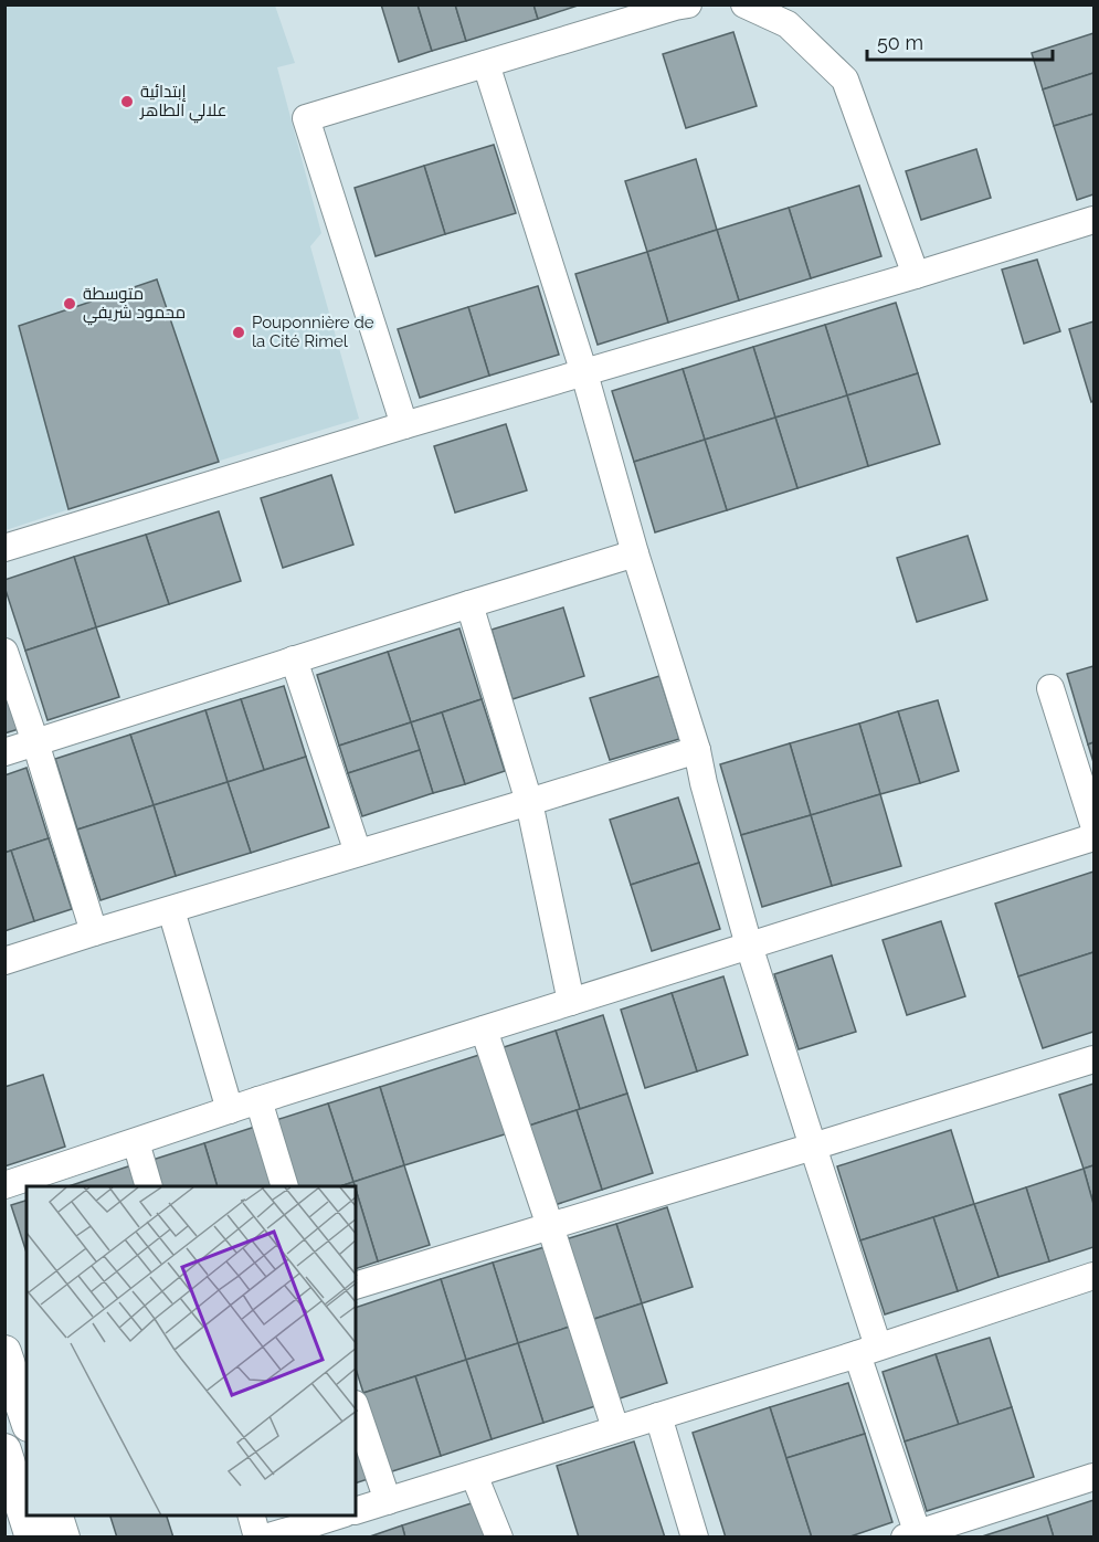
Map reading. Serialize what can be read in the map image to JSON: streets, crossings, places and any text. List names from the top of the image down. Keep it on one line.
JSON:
{"places":["إبتدائية علالي الطاهر","متوسطة محمود شريفي","Pouponnière de la Cité Rimel"],"scale_bar":"50 m"}
